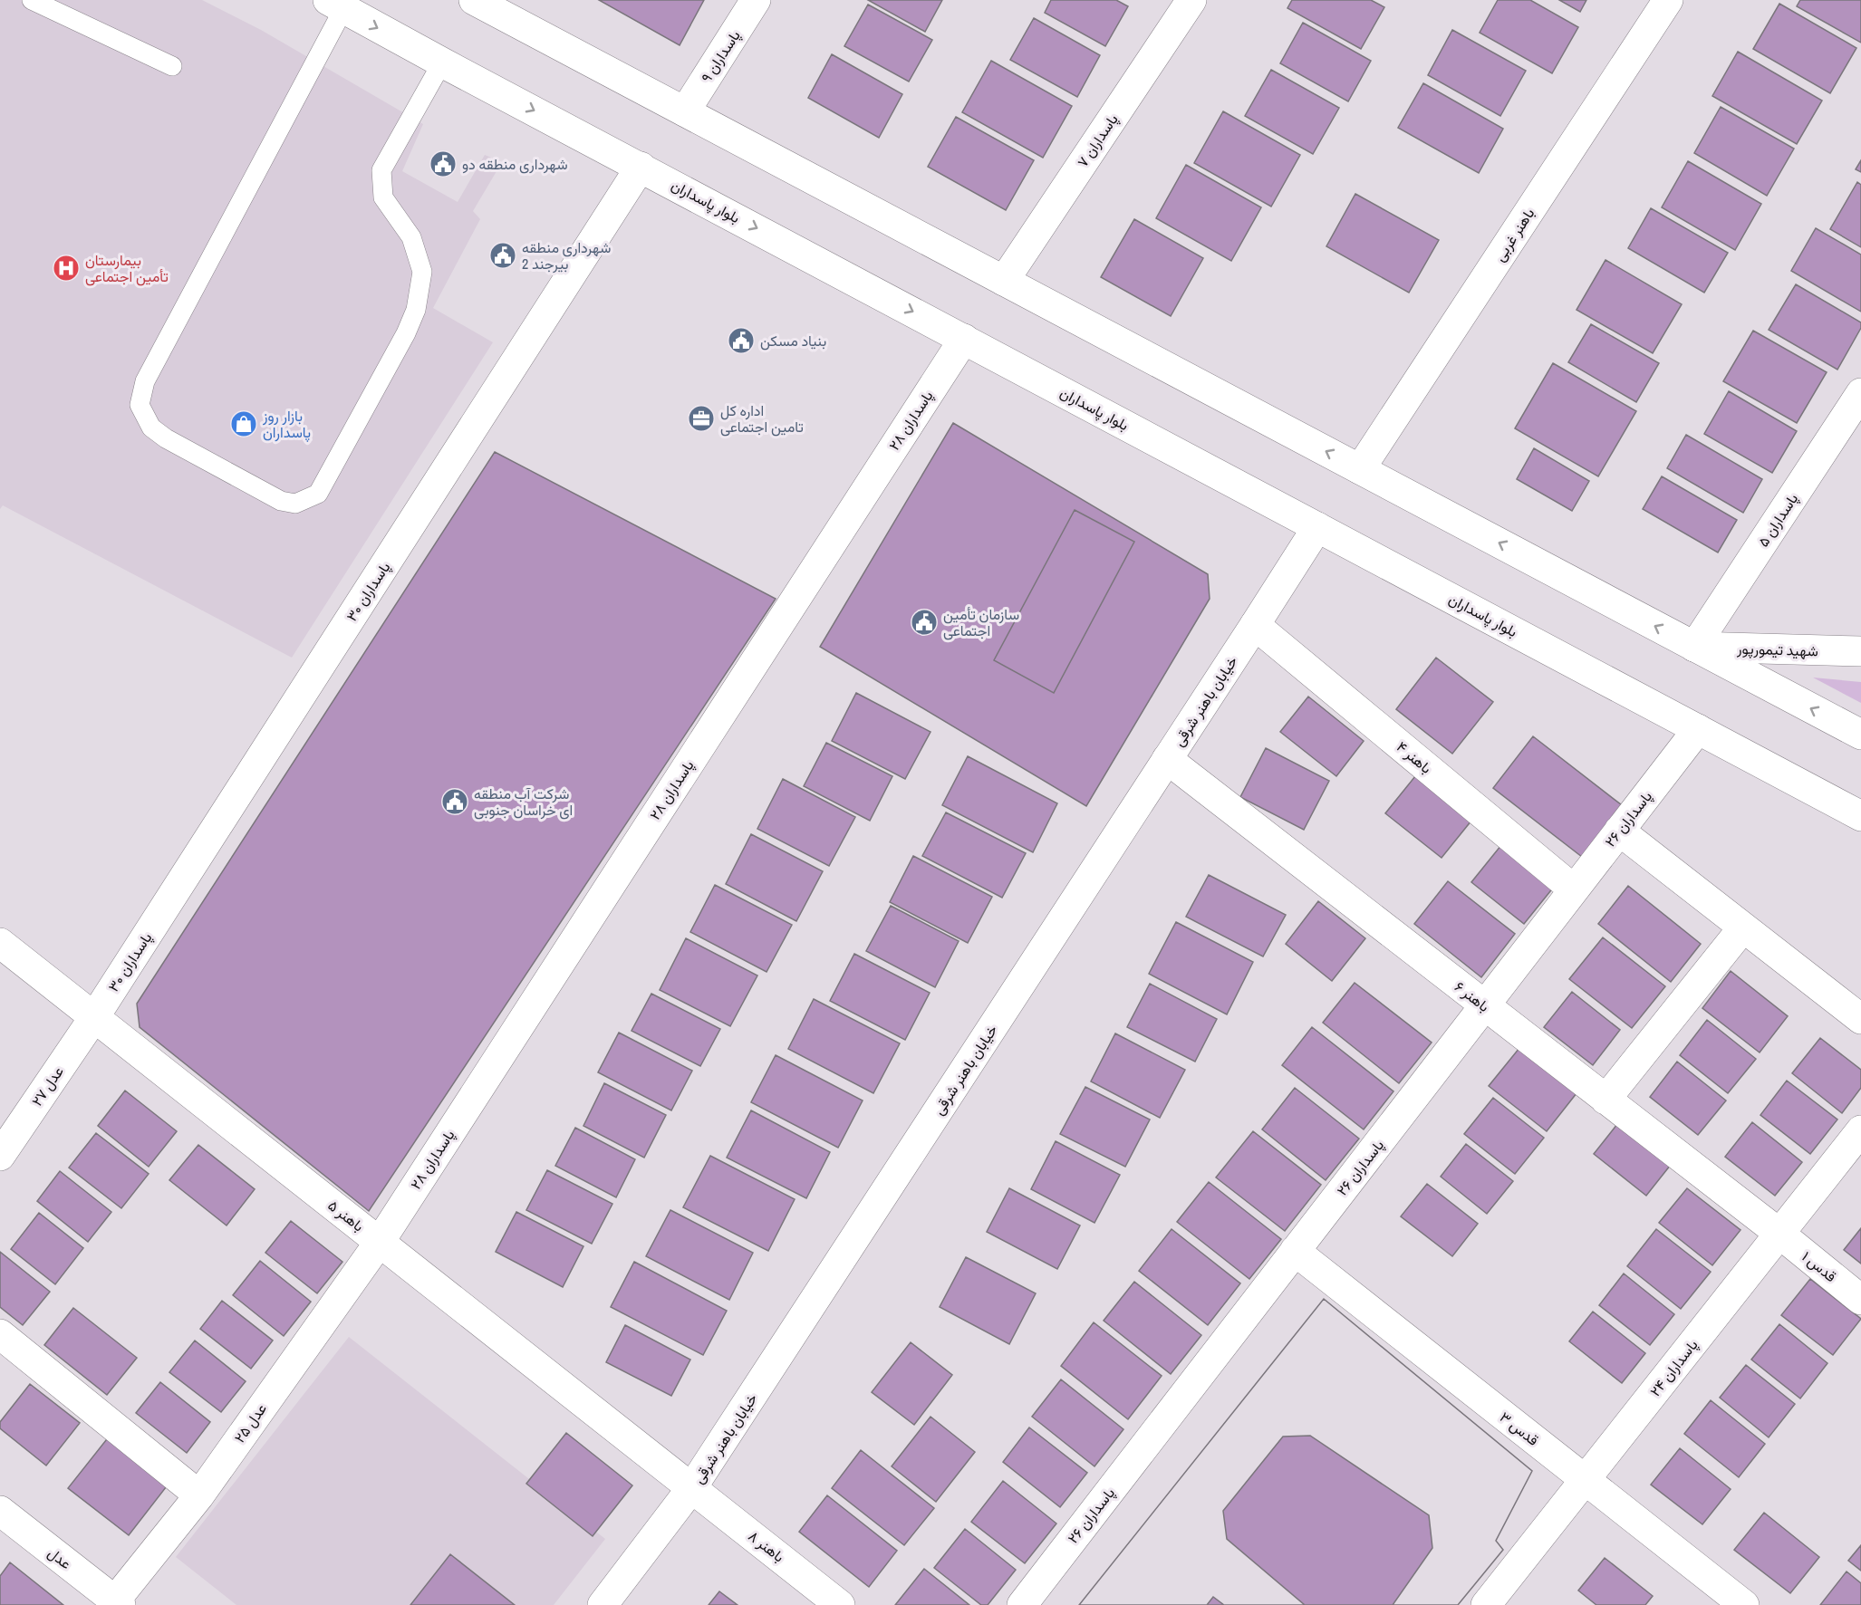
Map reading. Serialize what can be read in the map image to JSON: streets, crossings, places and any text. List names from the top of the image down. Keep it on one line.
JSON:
{"streets":{"street":["پاسداران ۹","پاسداران ۷","بلوار پاسداران","باهنر غربی","پاسداران ۲۸","پاسداران ۵","پاسداران ۳۰","شهید تیمورپور","خیابان باهنر شرقی","باهنر ۴","پاسداران ۲۶","باهنر ۶","عدل ۲۷","باهنر ۵","قدس ۱","پاسداران ۲۴","عدل ۲۵","قدس ۳","باهنر ۸","عدل"]},"crossings":[["بلوار پاسداران","پاسداران ۲۸"],["بلوار پاسداران","پاسداران ۳۰"],["بلوار پاسداران","خیابان باهنر شرقی"],["بلوار پاسداران","پاسداران ۲۶"],["پاسداران ۲۸","باهنر ۵"],["پاسداران ۲۸","عدل ۲۵"],["پاسداران ۵","شهید تیمورپور"],["پاسداران ۳۰","عدل ۲۷"],["پاسداران ۳۰","باهنر ۵"],["خیابان باهنر شرقی","باهنر ۴"],["خیابان باهنر شرقی","باهنر ۶"],["خیابان باهنر شرقی","باهنر ۵"],["خیابان باهنر شرقی","باهنر ۸"],["باهنر ۴","پاسداران ۲۶"],["پاسداران ۲۶","باهنر ۶"],["پاسداران ۲۶","قدس ۳"],["باهنر ۶","قدس ۱"],["باهنر ۶","پاسداران ۲۴"],["عدل ۲۷","باهنر ۵"],["باهنر ۵","عدل ۲۵"],["باهنر ۵","باهنر ۸"],["قدس ۱","پاسداران ۲۴"],["پاسداران ۲۴","قدس ۳"],["عدل ۲۵","عدل"]],"places":{"public building":["شهرداری منطقه دو","شهرداری منطقه 2 بیرجند","بنیاد مسکن","سازمان تأمین اجتماعی","شرکت آب منطقه ای خراسان جنوبی"],"hospital":["بیمارستان تأمین اجتماعی"],"office":["اداره کل تامین اجتماعی"],"shop":["بازار روز پاسداران"]}}
